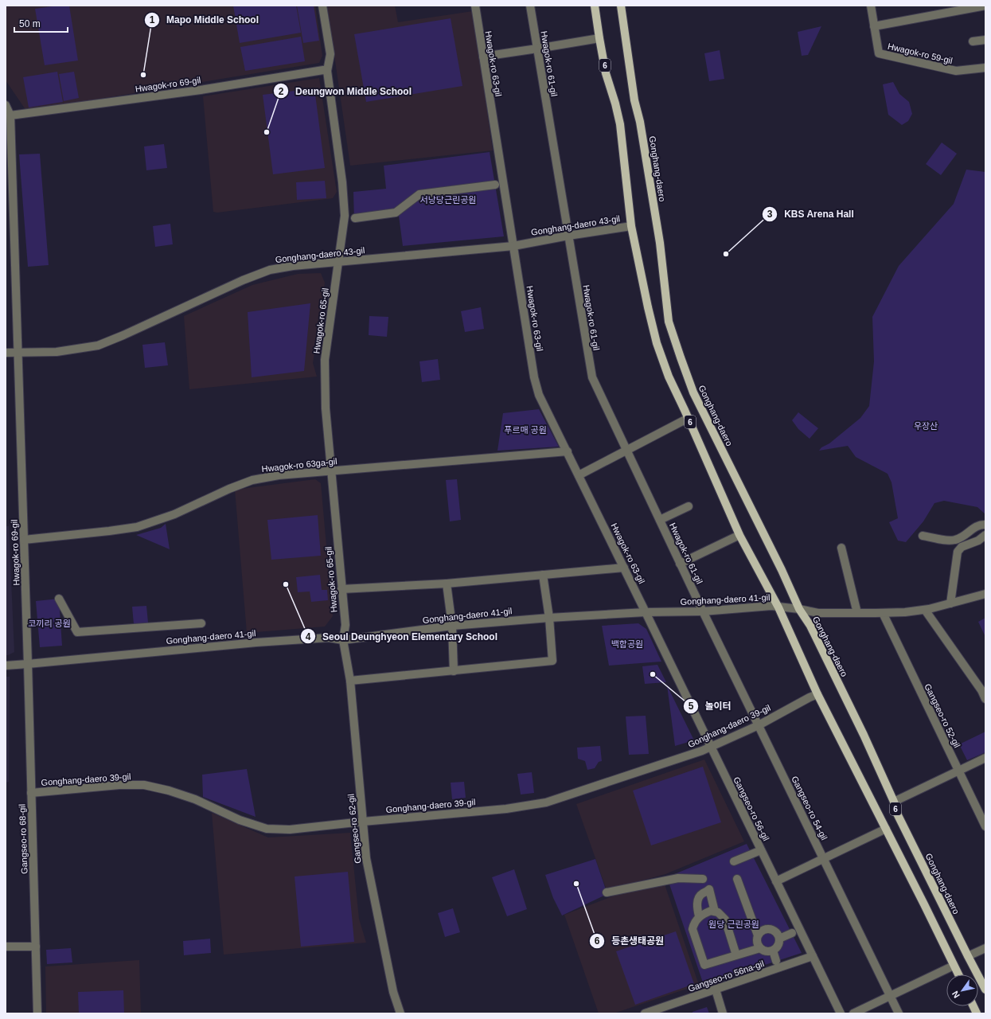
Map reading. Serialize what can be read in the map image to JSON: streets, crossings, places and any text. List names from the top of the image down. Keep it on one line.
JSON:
{"streets":{"main road":["6","Gonghang-daero"],"street":["Hwagok-ro 59-gil","Hwagok-ro 63-gil","Hwagok-ro 61-gil","Hwagok-ro 69-gil","Gonghang-daero 43-gil","Hwagok-ro 65-gil","Hwagok-ro 63ga-gil","Gonghang-daero 41-gil","Gangseo-ro 52-gil","Gonghang-daero 39-gil","Gangseo-ro 54-gil","Gangseo-ro 56-gil","Gangseo-ro 62-gil","Gangseo-ro 68-gil","Gangseo-ro 56na-gil"]},"crossings":[["Hwagok-ro 63-gil","Gonghang-daero 43-gil"],["Hwagok-ro 63-gil","Hwagok-ro 63ga-gil"],["Hwagok-ro 63-gil","Gonghang-daero 41-gil"],["Hwagok-ro 63-gil","Gangseo-ro 56-gil"],["Hwagok-ro 61-gil","Gonghang-daero 43-gil"],["Hwagok-ro 61-gil","Gonghang-daero 41-gil"],["Hwagok-ro 61-gil","Gangseo-ro 54-gil"],["6","Gonghang-daero 43-gil"],["6","Gonghang-daero 41-gil"],["6","Gonghang-daero 39-gil"],["Hwagok-ro 69-gil","Gonghang-daero 43-gil"],["Hwagok-ro 69-gil","Hwagok-ro 65-gil"],["Hwagok-ro 69-gil","Hwagok-ro 63ga-gil"],["Hwagok-ro 69-gil","Gonghang-daero 41-gil"],["Hwagok-ro 69-gil","Gangseo-ro 68-gil"],["Gonghang-daero","Gonghang-daero 41-gil"],["Gonghang-daero 43-gil","Hwagok-ro 65-gil"],["Hwagok-ro 65-gil","Hwagok-ro 63ga-gil"],["Hwagok-ro 65-gil","Gonghang-daero 41-gil"],["Hwagok-ro 65-gil","Gangseo-ro 62-gil"],["Gonghang-daero 41-gil","Gangseo-ro 52-gil"],["Gonghang-daero 41-gil","Gangseo-ro 54-gil"],["Gonghang-daero 41-gil","Gangseo-ro 56-gil"],["Gonghang-daero 41-gil","Gangseo-ro 62-gil"],["Gonghang-daero 41-gil","Gangseo-ro 68-gil"],["Gonghang-daero 39-gil","Gangseo-ro 54-gil"],["Gonghang-daero 39-gil","Gangseo-ro 56-gil"],["Gonghang-daero 39-gil","Gangseo-ro 62-gil"],["Gonghang-daero 39-gil","Gangseo-ro 68-gil"],["Gangseo-ro 56-gil","Gangseo-ro 56na-gil"]],"parks":["서낭당근린공원","우장산","푸르매 공원","코끼리 공원","백합공원","원당 근린공원"],"places":["Mapo Middle School","Deungwon Middle School","KBS Arena Hall","Seoul Deunghyeon Elementary School","놀이터","등촌생태공원"],"scale_bar":"50 m","north":"bottom left"}
